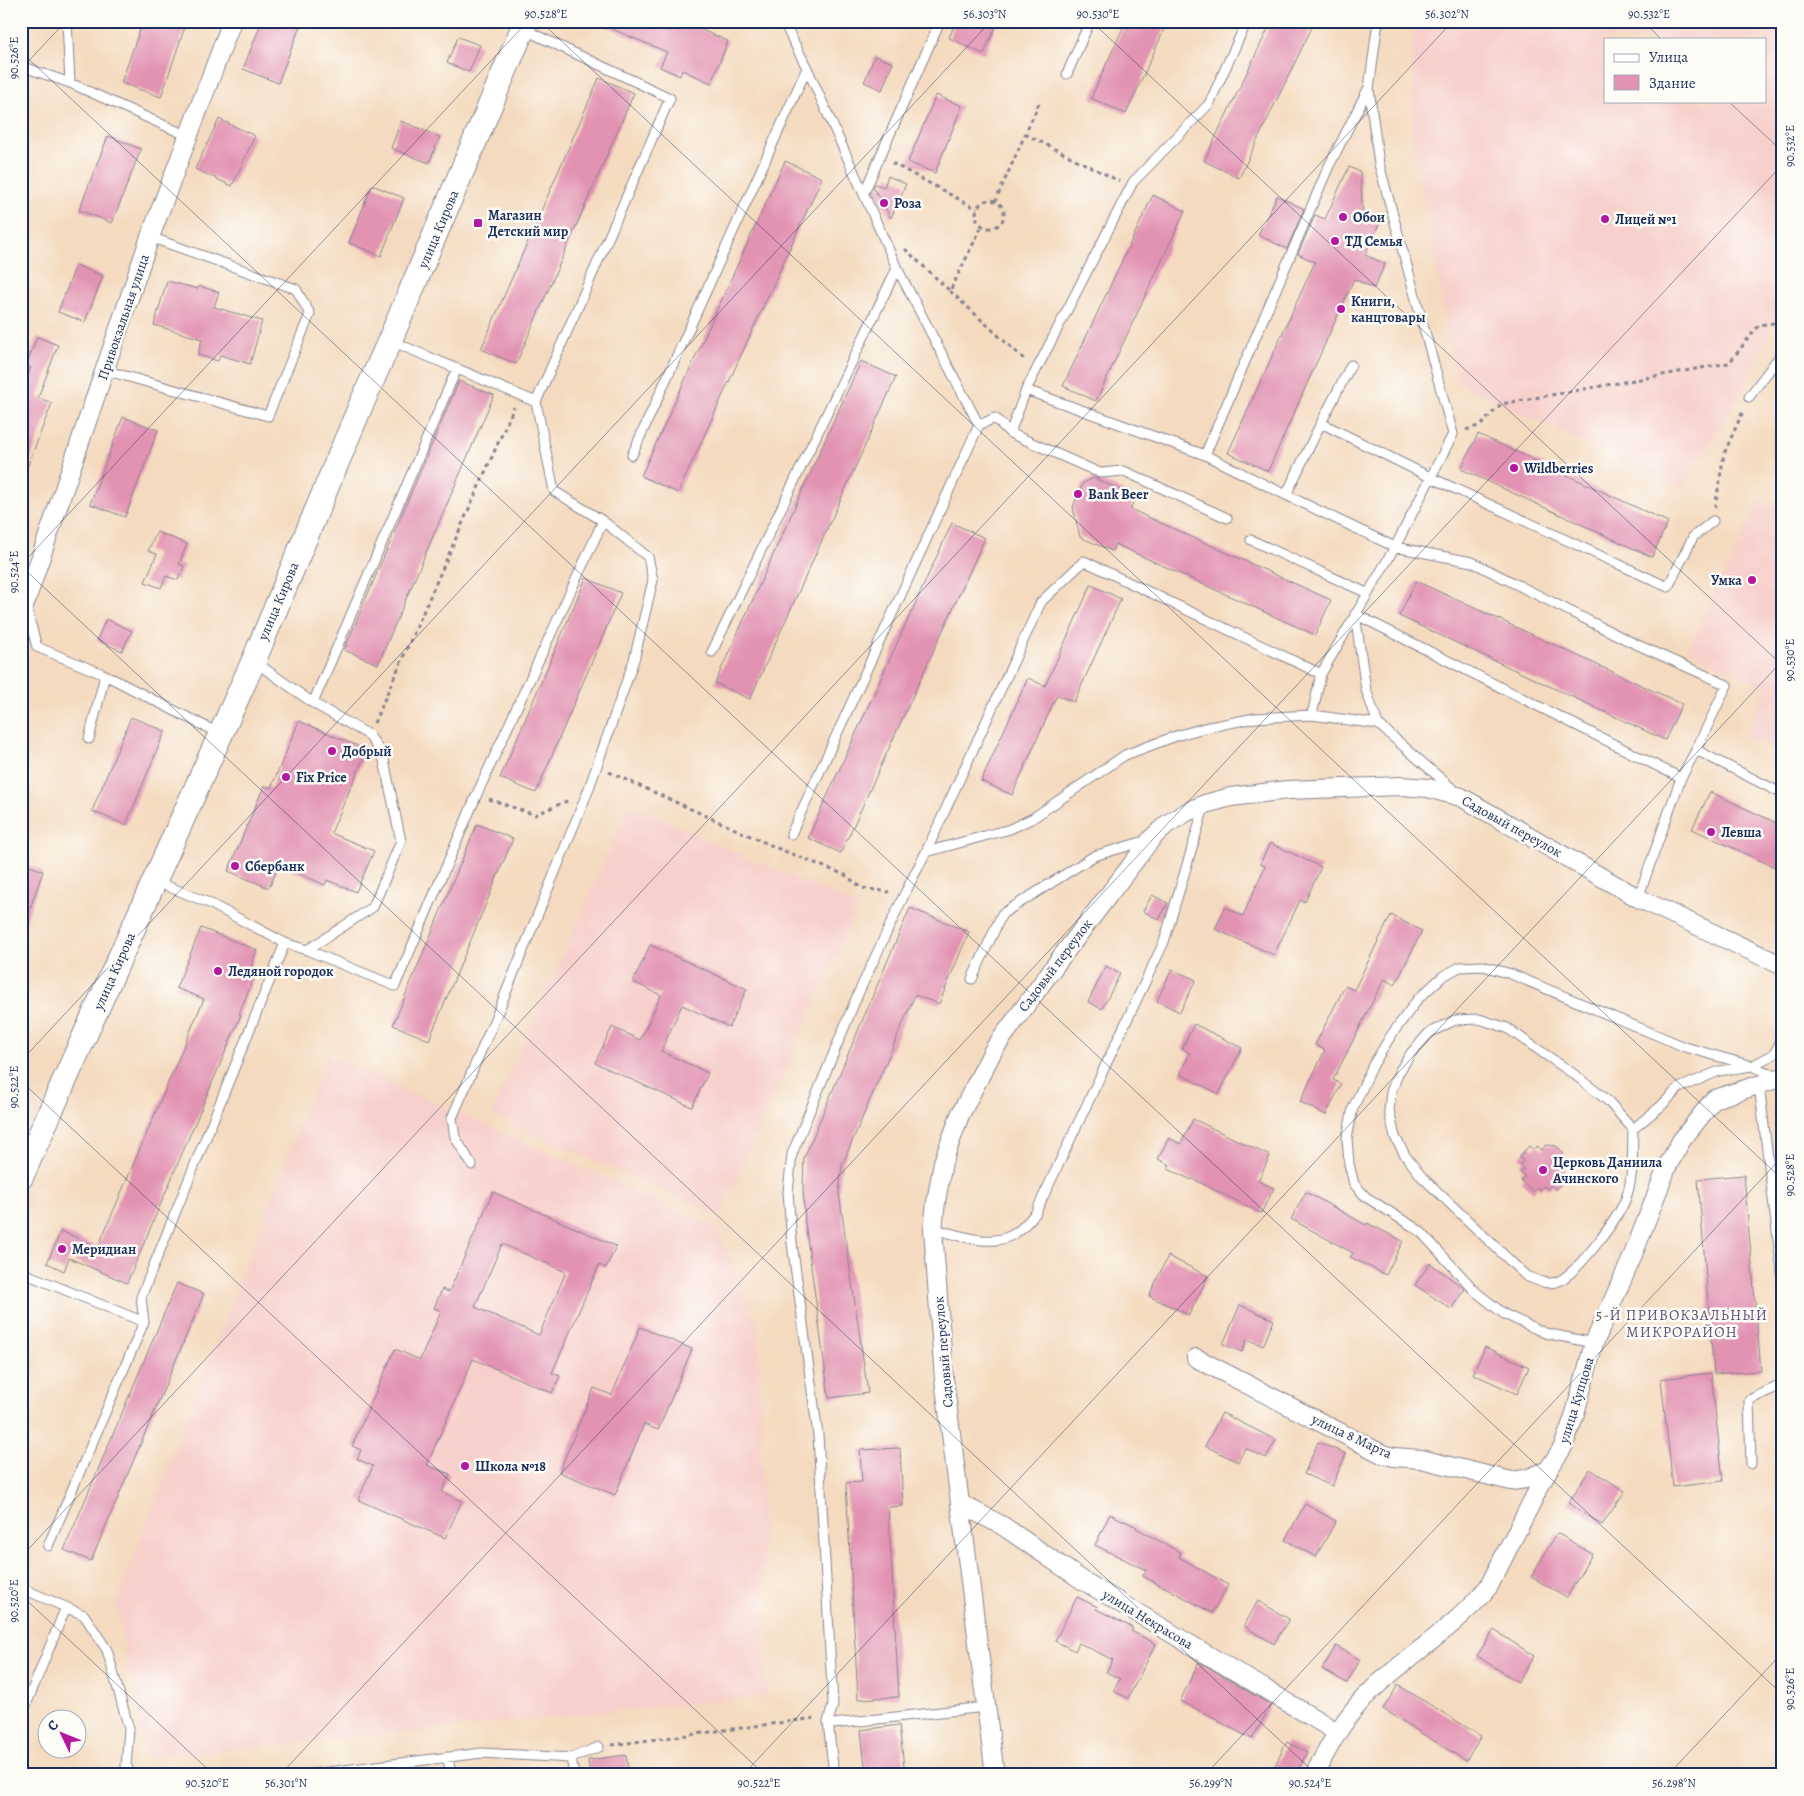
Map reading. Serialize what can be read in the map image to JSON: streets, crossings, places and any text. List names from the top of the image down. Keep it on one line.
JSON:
{"streets":{"main road":["улица Кирова"],"street":["Привокзальная улица","Садовый переулок","улица Купцова","улица 8 Марта","улица Некрасова"]},"crossings":[["Садовый переулок","улица Некрасова"],["улица Купцова","улица 8 Марта"],["улица Купцова","улица Некрасова"]],"districts":["5-Й ПРИВОКЗАЛЬНЫЙ МИКРОРАЙОН"],"places":{"other":["Роза","Обои","Лицей №1","ТД Семья","Книги, канцтовары","Wildberries","Bank Beer","Умка","Добрый","Fix Price","Левша","Сбербанк","Ледяной городок","Церковь Даниила Ачинского","Меридиан","Школа №18"],"transit":["Магазин Детский мир"]},"legend":["Улица","Здание"],"north":"top left","coordinates":["90.528°E","56.303°N","90.530°E","56.302°N","90.532°E","90.526°E","90.524°E","90.522°E","90.520°E","56.301°N","56.299°N","56.298°N"]}
